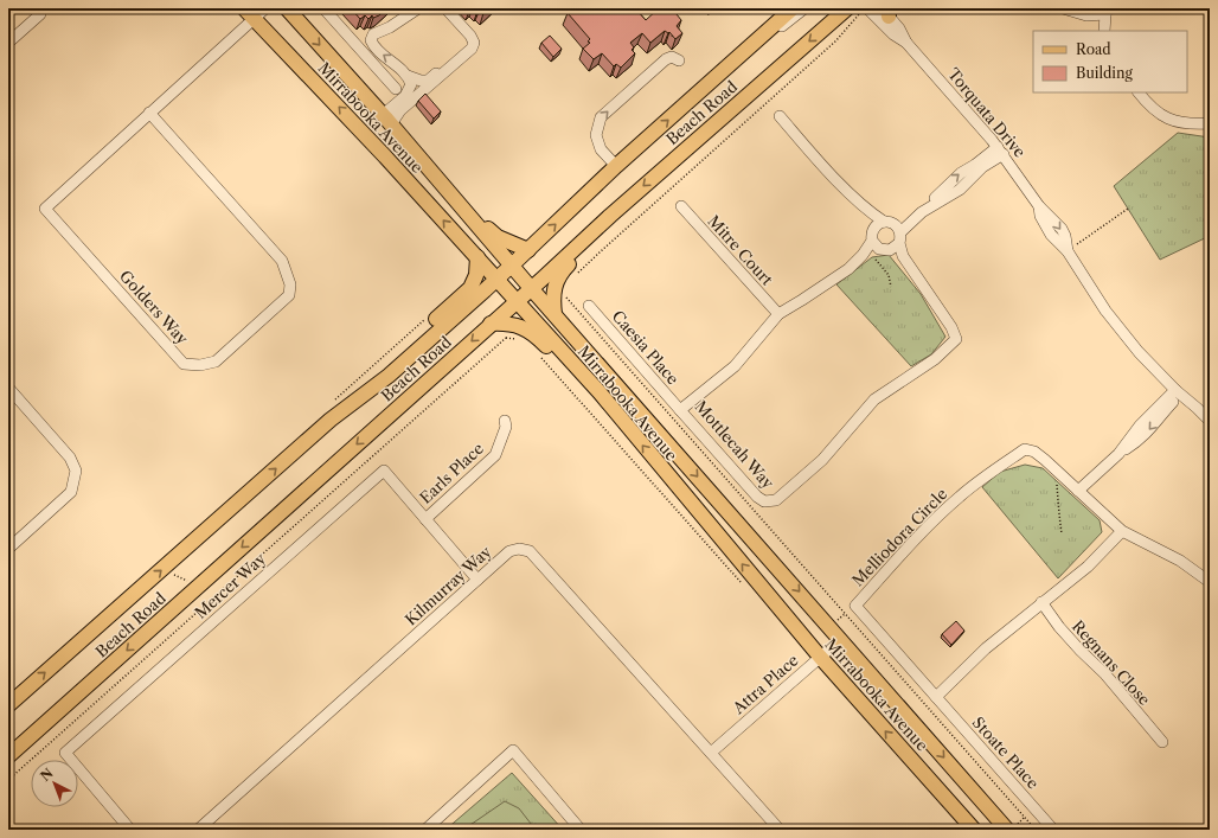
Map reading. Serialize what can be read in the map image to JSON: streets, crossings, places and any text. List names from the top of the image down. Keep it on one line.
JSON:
{"streets":{"main road":["Beach Road","Mirrabooka Avenue"],"street":["Torquata Drive","Mitre Court","Golders Way","Caesia Place","Mottlecah Way","Earls Place","Melliodora Circle","Mercer Way","Kilmurray Way","Regnans Close","Attra Place","Stoate Place"]},"crossings":[["Beach Road","Mirrabooka Avenue"],["Torquata Drive","Mottlecah Way"],["Mirrabooka Avenue","Golders Way"],["Mirrabooka Avenue","Attra Place"],["Mitre Court","Mottlecah Way"],["Caesia Place","Mottlecah Way"],["Earls Place","Mercer Way"],["Melliodora Circle","Stoate Place"],["Mercer Way","Kilmurray Way"],["Kilmurray Way","Attra Place"]],"legend":["Road","Building"],"north":"top left"}
